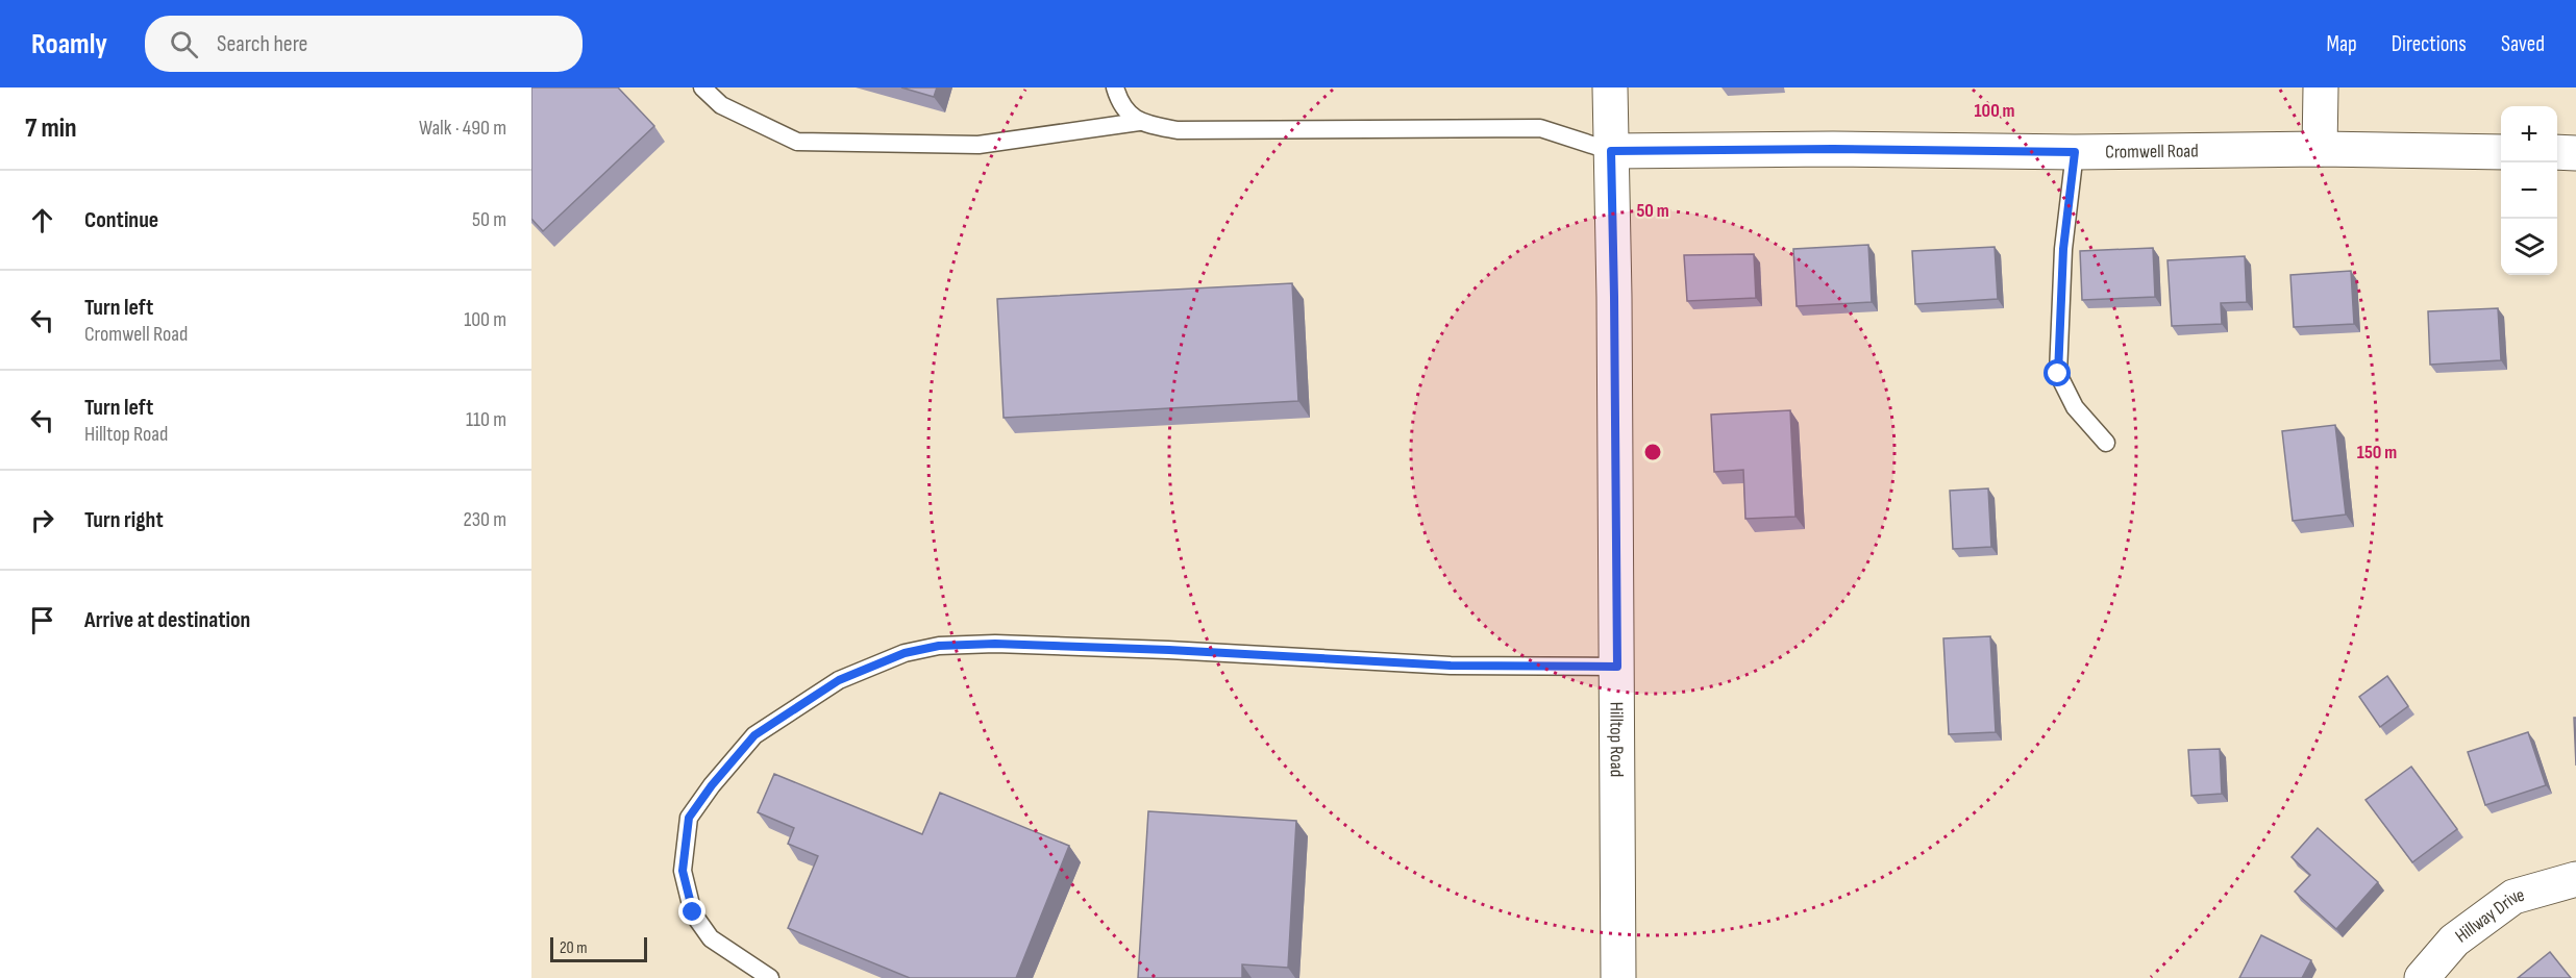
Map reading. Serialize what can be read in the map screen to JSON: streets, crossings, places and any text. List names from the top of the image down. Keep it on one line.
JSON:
{"streets":{"street":["Cromwell Road","Hilltop Road","Hillway Drive"]},"crossings":[["Cromwell Road","Hilltop Road"]],"scale_bar":"20 m","page":{"header":"Roamly","search":"Search here","nav":["Map","Directions","Saved"],"heading":["7 min","Walk · 490 m"],"map_buttons":["+","−"],"list":[["Continue","50 m"],["Turn left","Cromwell Road","100 m"],["Turn left","Hilltop Road","110 m"],["Turn right","230 m"],"Arrive at destination"],"scale":"20 m"},"rings":["100 m","50 m","150 m"]}
